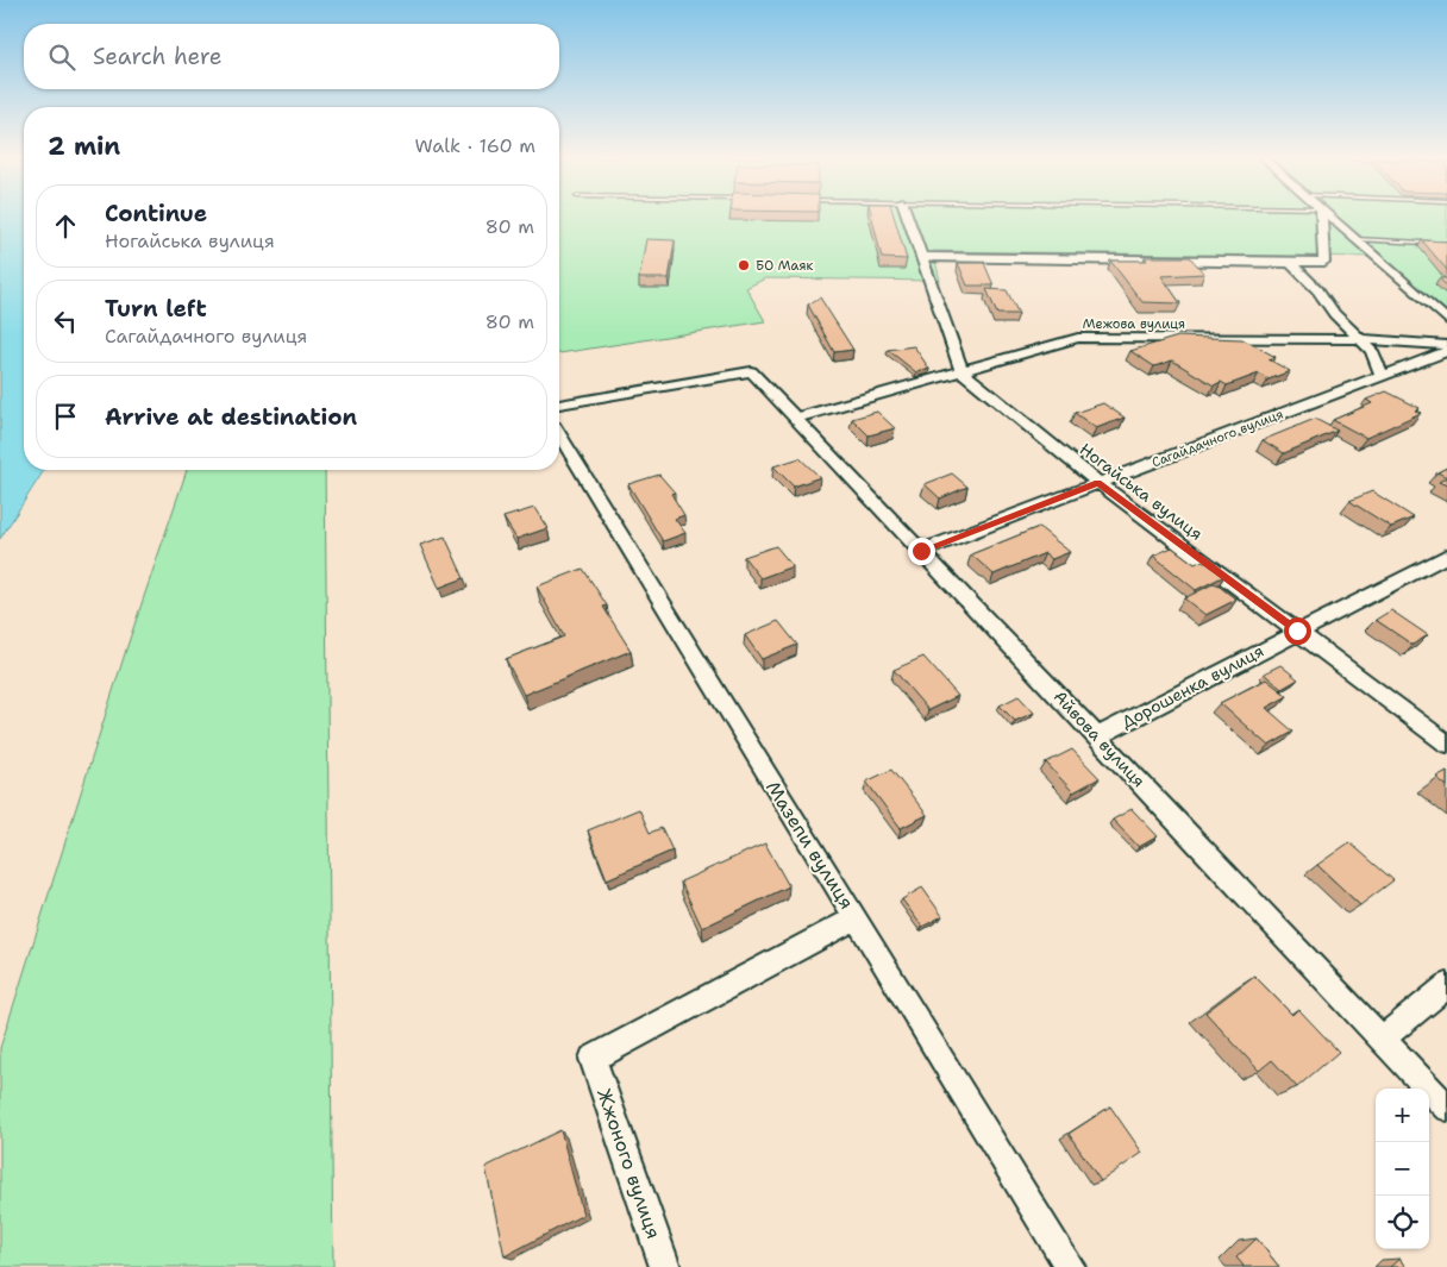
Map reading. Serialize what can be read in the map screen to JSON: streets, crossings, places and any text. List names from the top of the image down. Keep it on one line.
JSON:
{"streets":{"street":["Межова вулиця","Сагайдачного вулиця","Ногайська вулиця","Дорошенка вулиця","Айвова вулиця","Мазепи вулиця","Жжоного вулиця"]},"crossings":[["Межова вулиця","Ногайська вулиця"],["Межова вулиця","Айвова вулиця"],["Сагайдачного вулиця","Ногайська вулиця"],["Сагайдачного вулиця","Айвова вулиця"],["Ногайська вулиця","Дорошенка вулиця"],["Дорошенка вулиця","Айвова вулиця"],["Мазепи вулиця","Жжоного вулиця"]],"places":["БО Маяк"],"page":{"search":"Search here","heading":["2 min","Walk · 160 m"],"list":[["Continue","Ногайська вулиця","80 m"],["Turn left","Сагайдачного вулиця","80 m"],"Arrive at destination"],"map_buttons":["+","−"]}}
